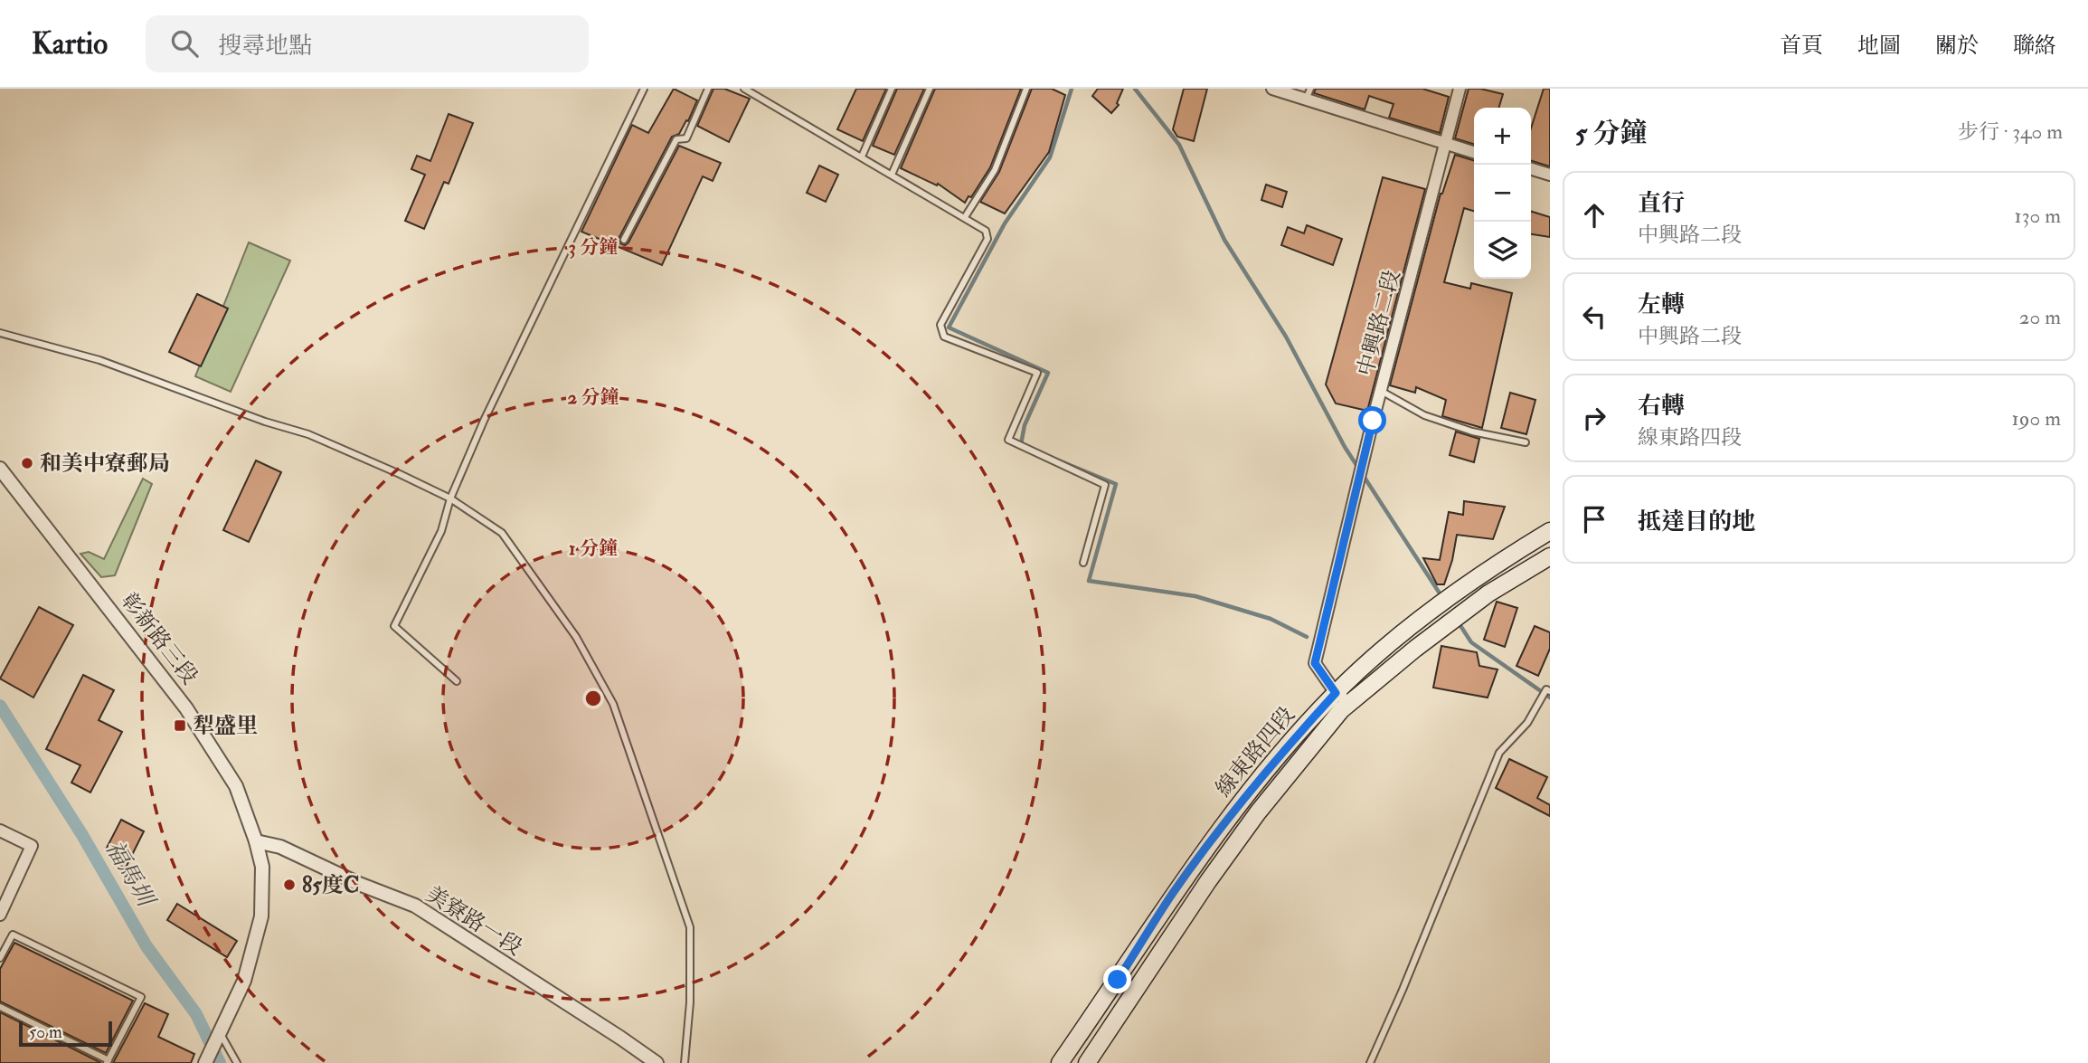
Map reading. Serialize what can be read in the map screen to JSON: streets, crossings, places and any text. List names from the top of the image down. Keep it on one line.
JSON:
{"streets":{"main road":["線東路四段"],"street":["中興路二段","彰新路三段","美寮路一段"]},"crossings":[["中興路二段","線東路四段"],["彰新路三段","美寮路一段"]],"water":["福馬圳"],"places":{"other":["和美中寮郵局","85度C"],"transit":["犁盛里"]},"scale_bar":"50 m","page":{"header":"Kartio","search":"搜尋地點","nav":["首頁","地圖","關於","聯絡"],"heading":["5 分鐘","步行 · 340 m"],"map_buttons":["+","−"],"list":[["直行","中興路二段","130 m"],["左轉","中興路二段","20 m"],["右轉","線東路四段","190 m"],"抵達目的地"],"scale":"50 m"},"rings":["3 分鐘","2 分鐘","1 分鐘"]}
